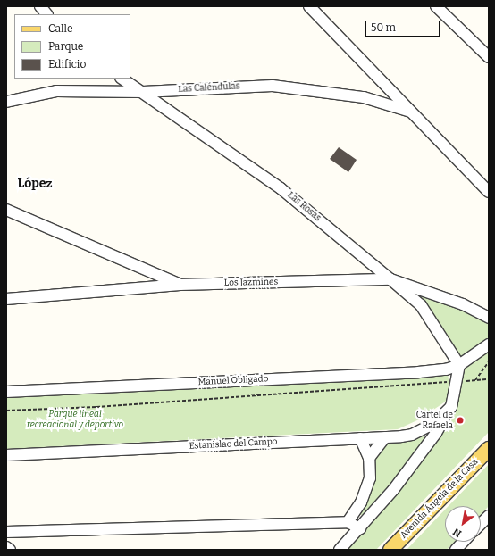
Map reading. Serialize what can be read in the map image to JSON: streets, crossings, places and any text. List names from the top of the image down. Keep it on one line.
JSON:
{"streets":{"main road":["Avenida Ángela de la Casa"],"street":["Las Caléndulas","Las Rosas","Los Jazmines","Manuel Obligado","Estanislao del Campo"]},"crossings":[["Las Caléndulas","Las Rosas"],["Las Rosas","Los Jazmines"],["Las Rosas","Manuel Obligado"]],"districts":["López"],"parks":["Parque lineal recreacional y deportivo"],"places":["Cartel de Rafaela"],"legend":["Calle","Parque","Edificio"],"scale_bar":"50 m","north":"bottom left"}
